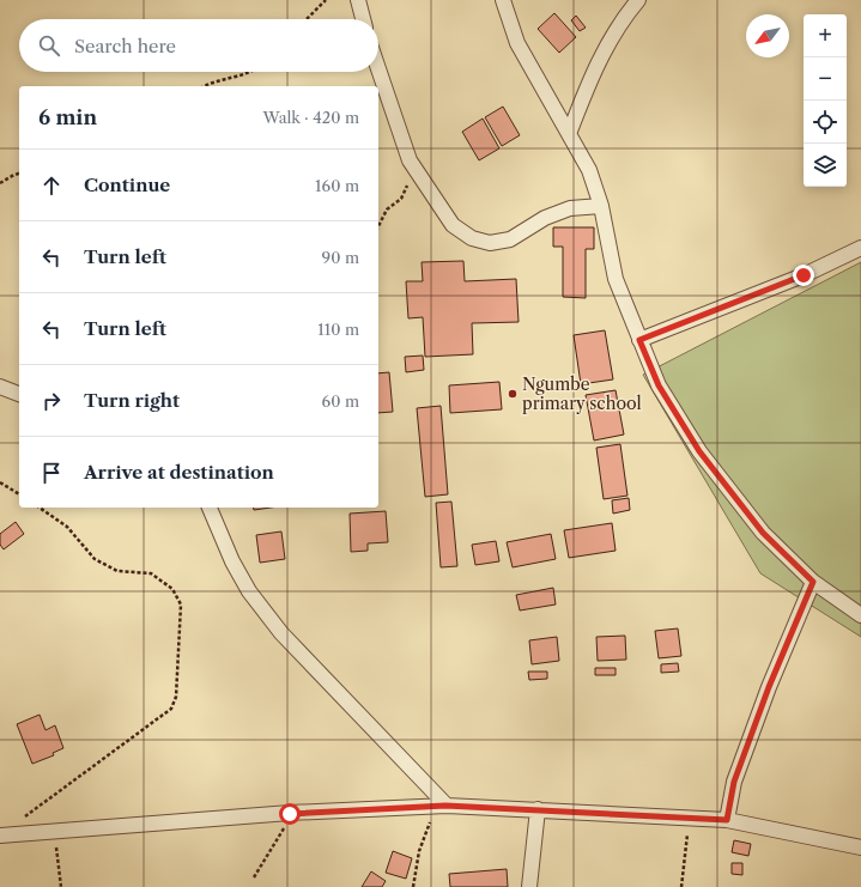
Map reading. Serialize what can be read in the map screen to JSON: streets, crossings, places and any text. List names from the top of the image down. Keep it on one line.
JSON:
{"places":["Ngumbe primary school"],"north":"bottom left","page":{"map_buttons":["+","−"],"search":"Search here","heading":["6 min","Walk · 420 m"],"list":[["Continue","160 m"],["Turn left","90 m"],["Turn left","110 m"],["Turn right","60 m"],"Arrive at destination"]}}
